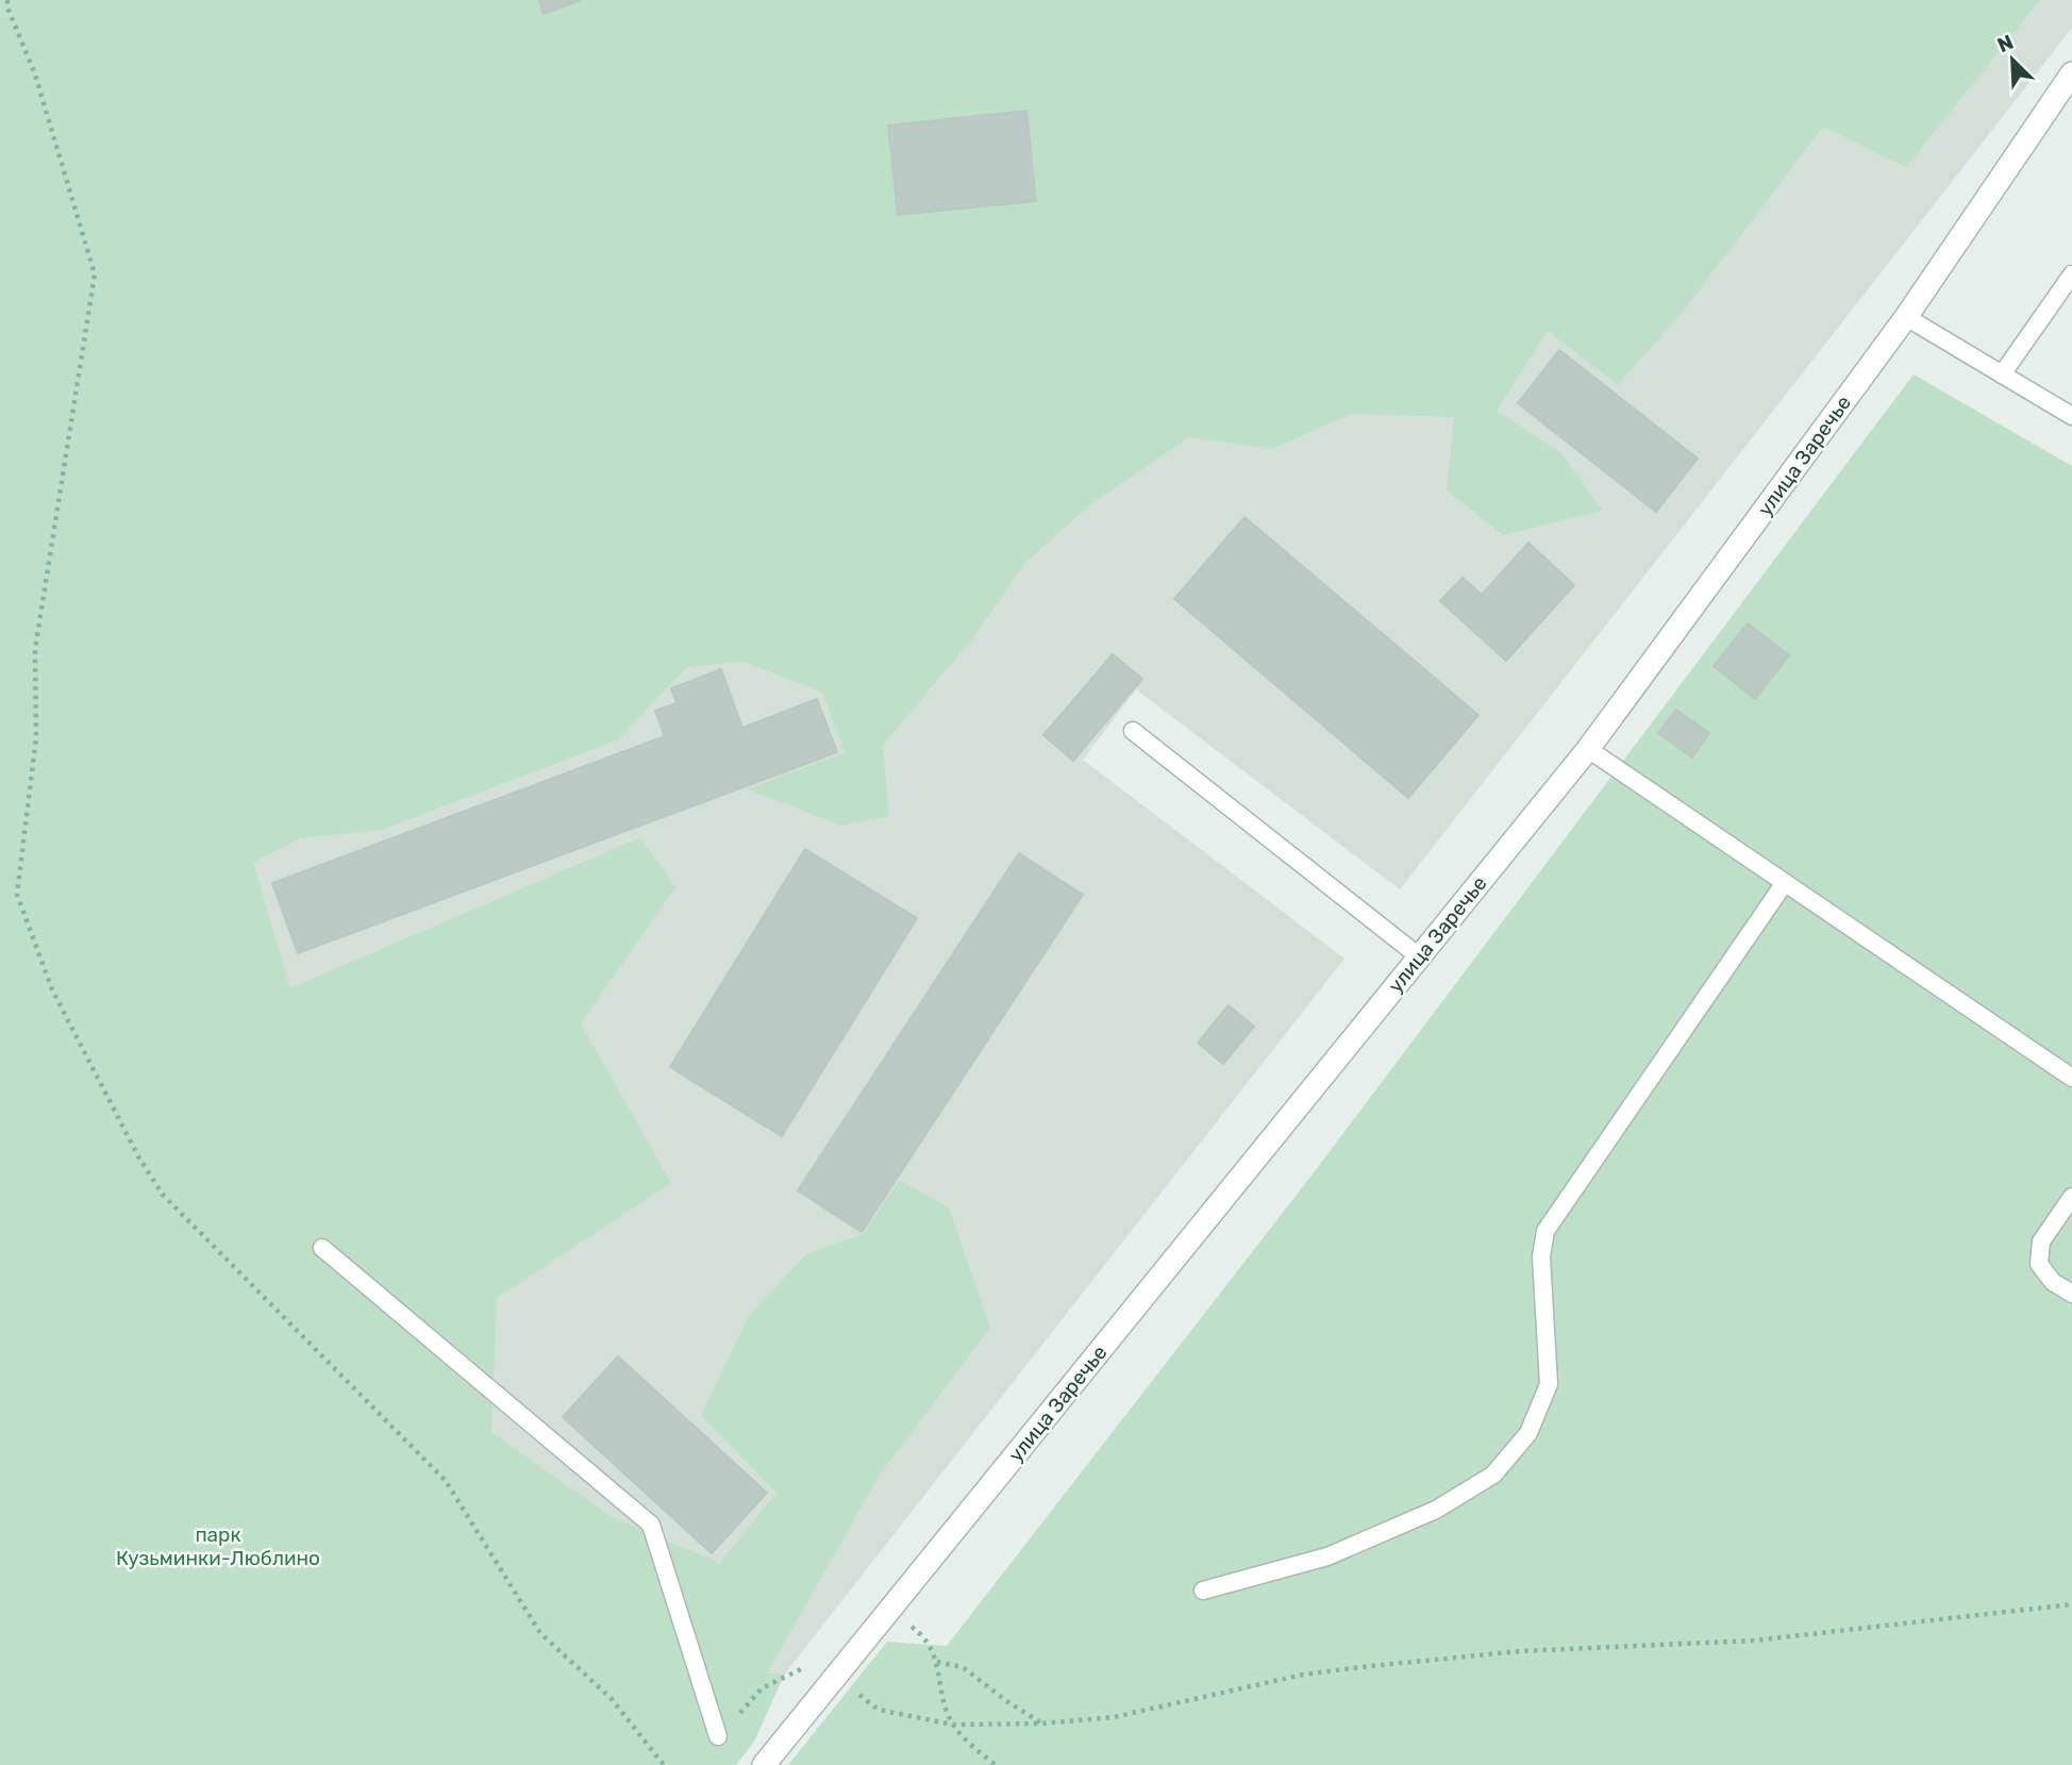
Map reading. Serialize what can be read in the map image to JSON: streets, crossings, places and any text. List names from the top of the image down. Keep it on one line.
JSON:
{"streets":{"street":["улица Заречье"]},"parks":["парк Кузьминки-Люблино"],"north":"top left"}
